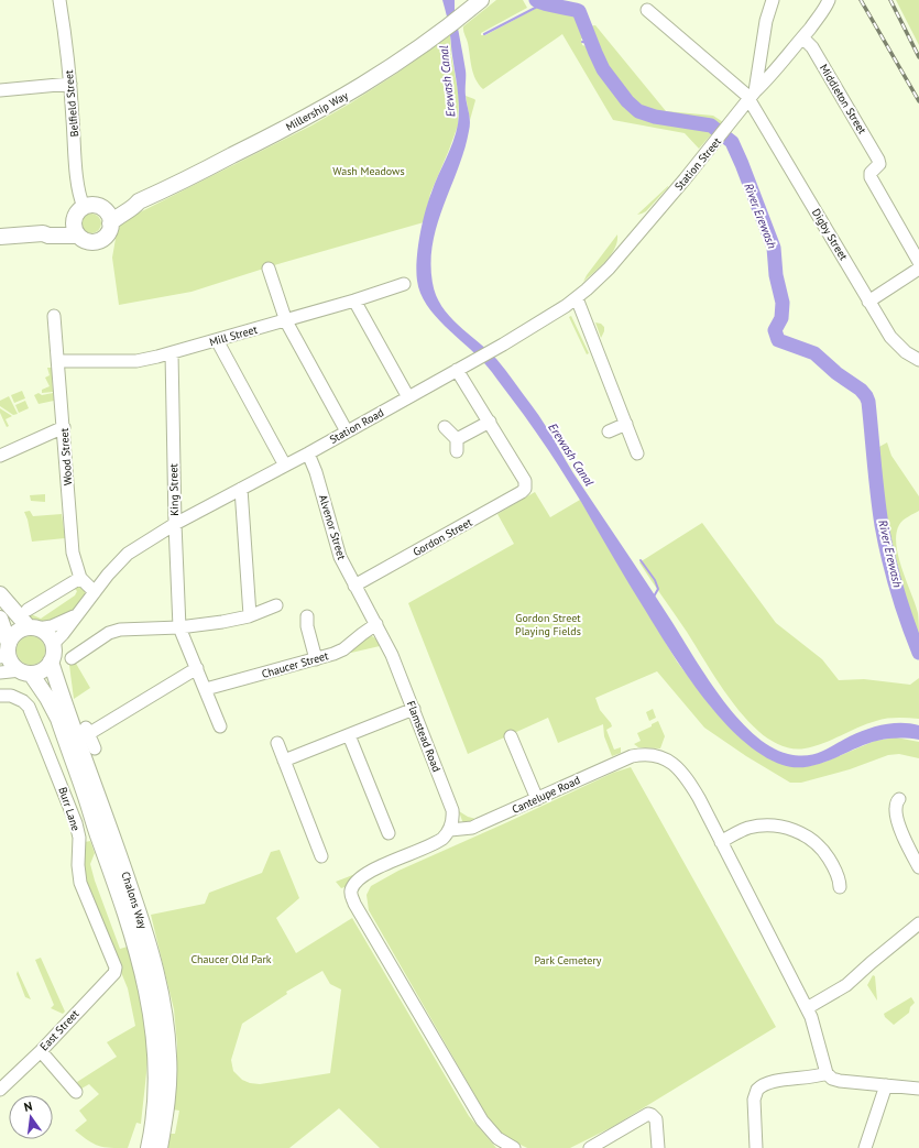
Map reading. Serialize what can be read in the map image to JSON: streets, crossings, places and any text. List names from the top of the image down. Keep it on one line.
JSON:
{"streets":{"main road":["Millership Way","Chalons Way"],"street":["Middleton Street","Belfield Street","Station Street","Digby Street","Mill Street","Station Road","Wood Street","King Street","Alvenor Street","Gordon Street","Chaucer Street","Flamstead Road","Cantelupe Road","Burr Lane","East Street"]},"crossings":[["Middleton Street","Station Street"],["Belfield Street","Millership Way"],["Station Street","Digby Street"],["Station Street","Station Road"],["Mill Street","Wood Street"],["Mill Street","King Street"],["Station Road","Wood Street"],["Station Road","King Street"],["Station Road","Alvenor Street"],["Station Road","Chalons Way"],["Alvenor Street","Gordon Street"],["Alvenor Street","Chaucer Street"],["Alvenor Street","Flamstead Road"],["Flamstead Road","Cantelupe Road"],["Burr Lane","East Street"]],"water":["Erewash Canal","River Erewash"],"parks":["Wash Meadows","Gordon Street Playing Fields","Chaucer Old Park","Park Cemetery"],"north":"top"}
